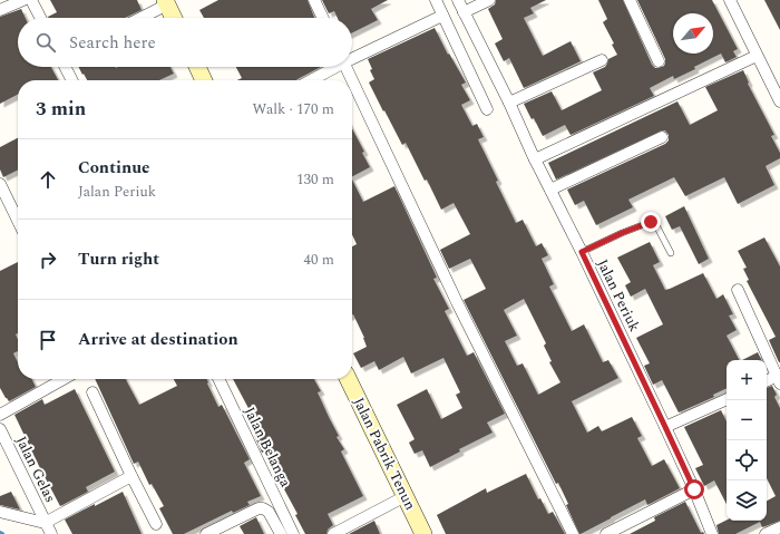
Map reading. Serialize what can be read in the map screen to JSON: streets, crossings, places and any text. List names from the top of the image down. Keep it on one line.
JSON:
{"streets":{"street":["Jalan Periuk","Jalan Belanga","Jalan Pabrik Tenun","Jalan Gelas"]},"north":"top right","page":{"search":"Search here","heading":["3 min","Walk · 170 m"],"list":[["Continue","Jalan Periuk","130 m"],["Turn right","40 m"],"Arrive at destination"],"map_buttons":["+","−"]}}
